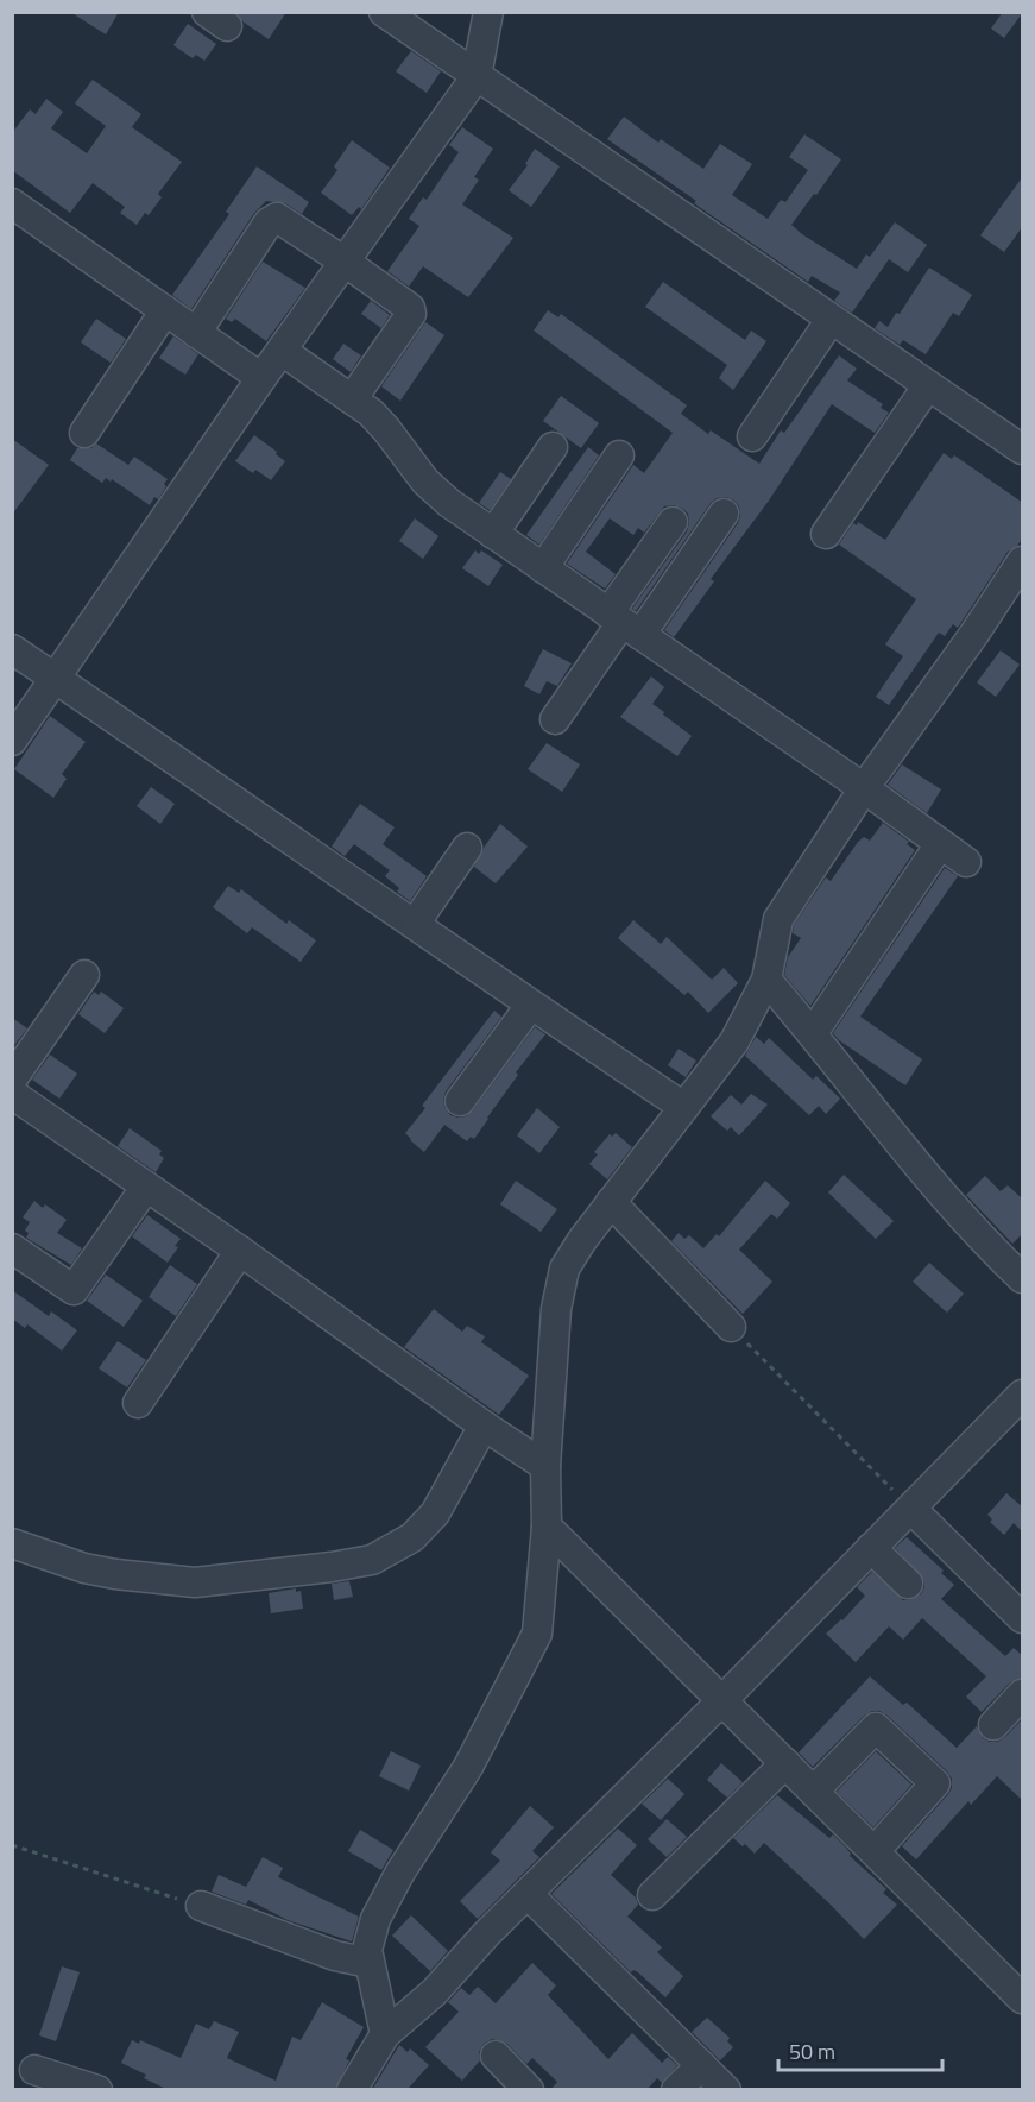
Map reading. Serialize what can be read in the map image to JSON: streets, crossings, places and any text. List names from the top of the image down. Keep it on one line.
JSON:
{"scale_bar":"50 m"}
